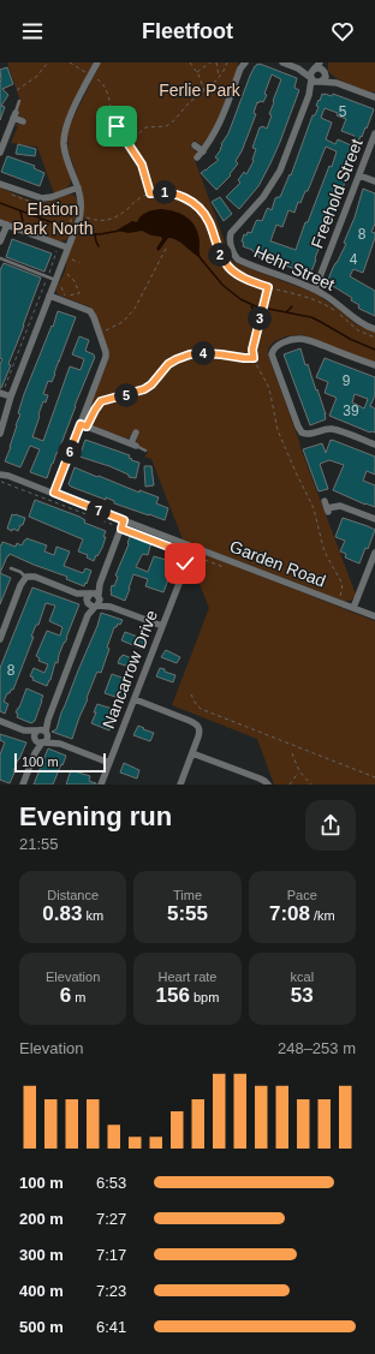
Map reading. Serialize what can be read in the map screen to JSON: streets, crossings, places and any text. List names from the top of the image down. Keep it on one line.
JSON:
{"streets":{"street":["Freehold Street","Hehr Street","Garden Road","Nancarrow Drive"]},"crossings":[["Freehold Street","Hehr Street"],["Garden Road","Nancarrow Drive"]],"parks":["Ferlie Park","Elation Park North"],"house_numbers":["5","8","4","9","39","8"],"scale_bar":"100 m","page":{"header":"Fleetfoot","pins":["1","2","3","4","5","6","7"],"scale":"100 m","heading":["Evening run","21:55"],"stats":[["Distance","0.83 km"],["Time","5:55"],["Pace","7:08 /km"],["Elevation","6 m"],["Heart rate","156 bpm"],["kcal","53"]],"chart":["Elevation","248–253 m"],"list":[{"name":"100 m","note":"6:53"},{"name":"200 m","note":"7:27"},{"name":"300 m","note":"7:17"},{"name":"400 m","note":"7:23"},{"name":"500 m","note":"6:41"}]}}
